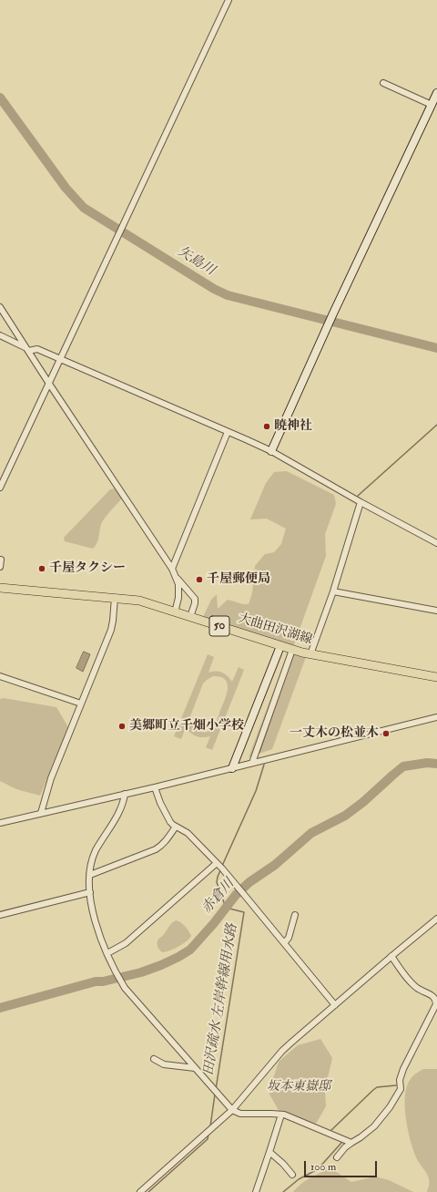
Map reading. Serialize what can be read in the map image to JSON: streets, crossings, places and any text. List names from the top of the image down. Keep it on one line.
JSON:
{"streets":{"main road":["50","大曲田沢湖線"]},"water":["矢島川","赤倉川","田沢疏水 左岸幹線用水路"],"parks":["坂本東嶽邸"],"places":["暁神社","千屋タクシー","千屋郵便局","美郷町立千畑小学校","一丈木の松並木"],"scale_bar":"100 m"}
